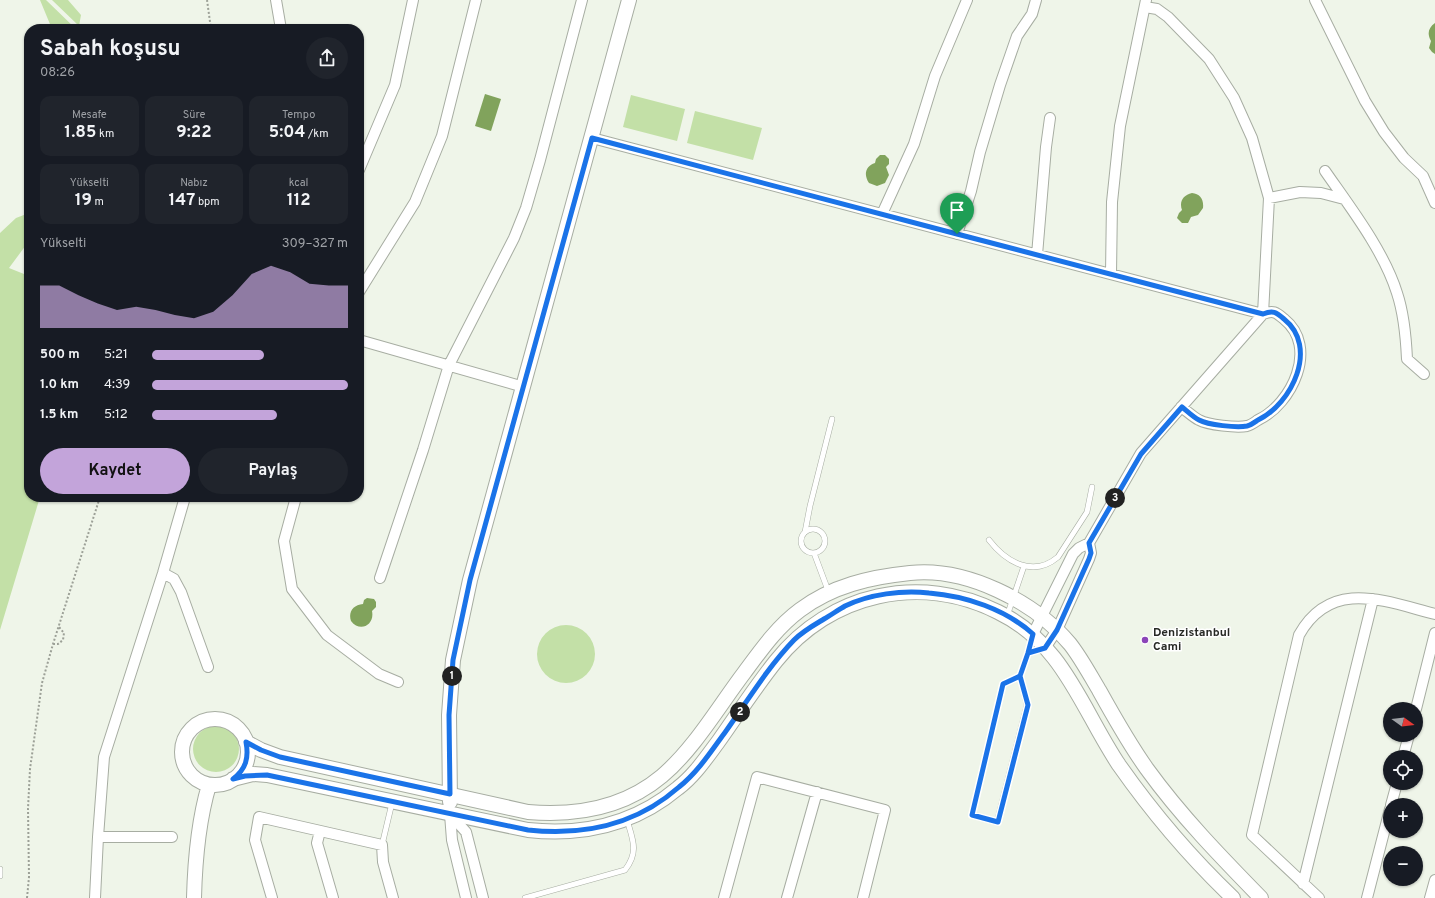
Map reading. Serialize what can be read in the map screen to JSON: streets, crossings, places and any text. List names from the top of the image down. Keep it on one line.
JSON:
{"places":["Denizistanbul Cami"],"north":"right","page":{"heading":["Sabah koşusu","08:26"],"stats":[["Mesafe","1.85 km"],["Süre","9:22"],["Tempo","5:04 /km"],["Yükselti","19 m"],["Nabız","147 bpm"],["kcal","112"]],"chart":["Yükselti","309–327 m"],"list":[{"name":"500 m","note":"5:21"},{"name":"1.0 km","note":"4:39"},{"name":"1.5 km","note":"5:12"}],"buttons":["Kaydet","Paylaş"],"pins":["3","1","2"],"map_buttons":["+","−"]}}
